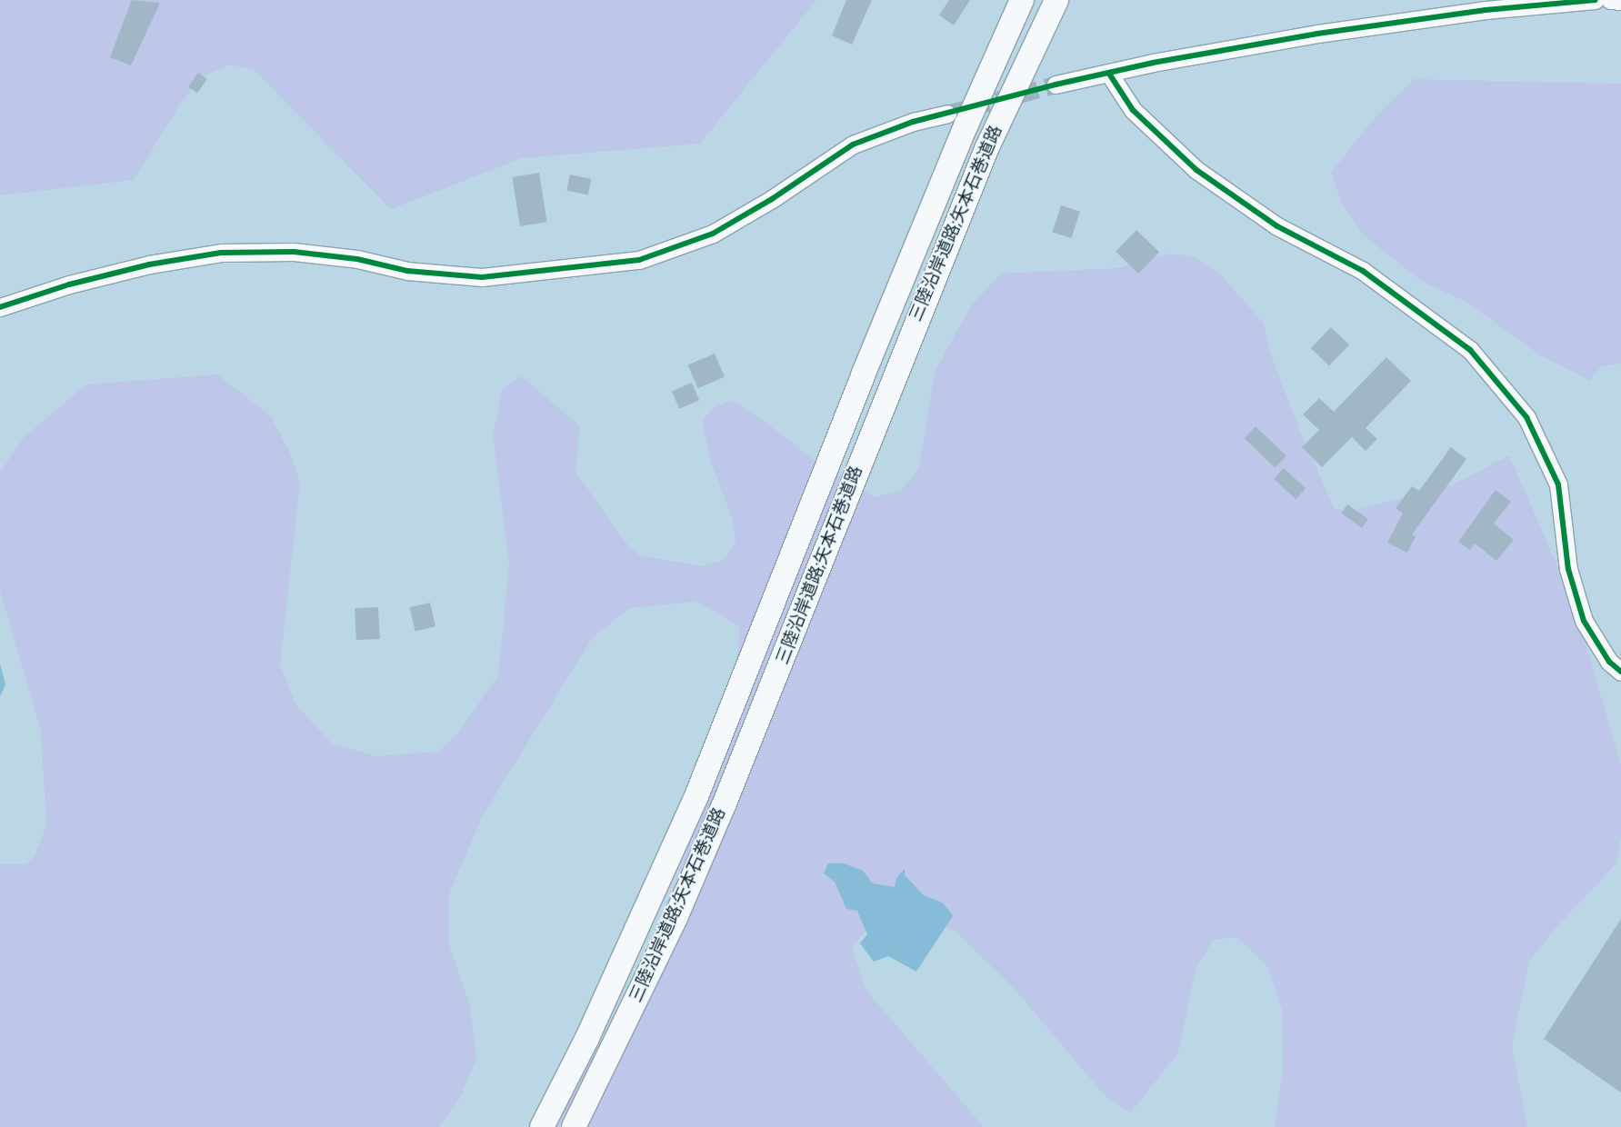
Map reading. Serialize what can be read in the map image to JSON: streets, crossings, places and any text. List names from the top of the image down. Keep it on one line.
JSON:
{"streets":{"highway":["三陸沿岸道路;矢本石巻道路"]}}
